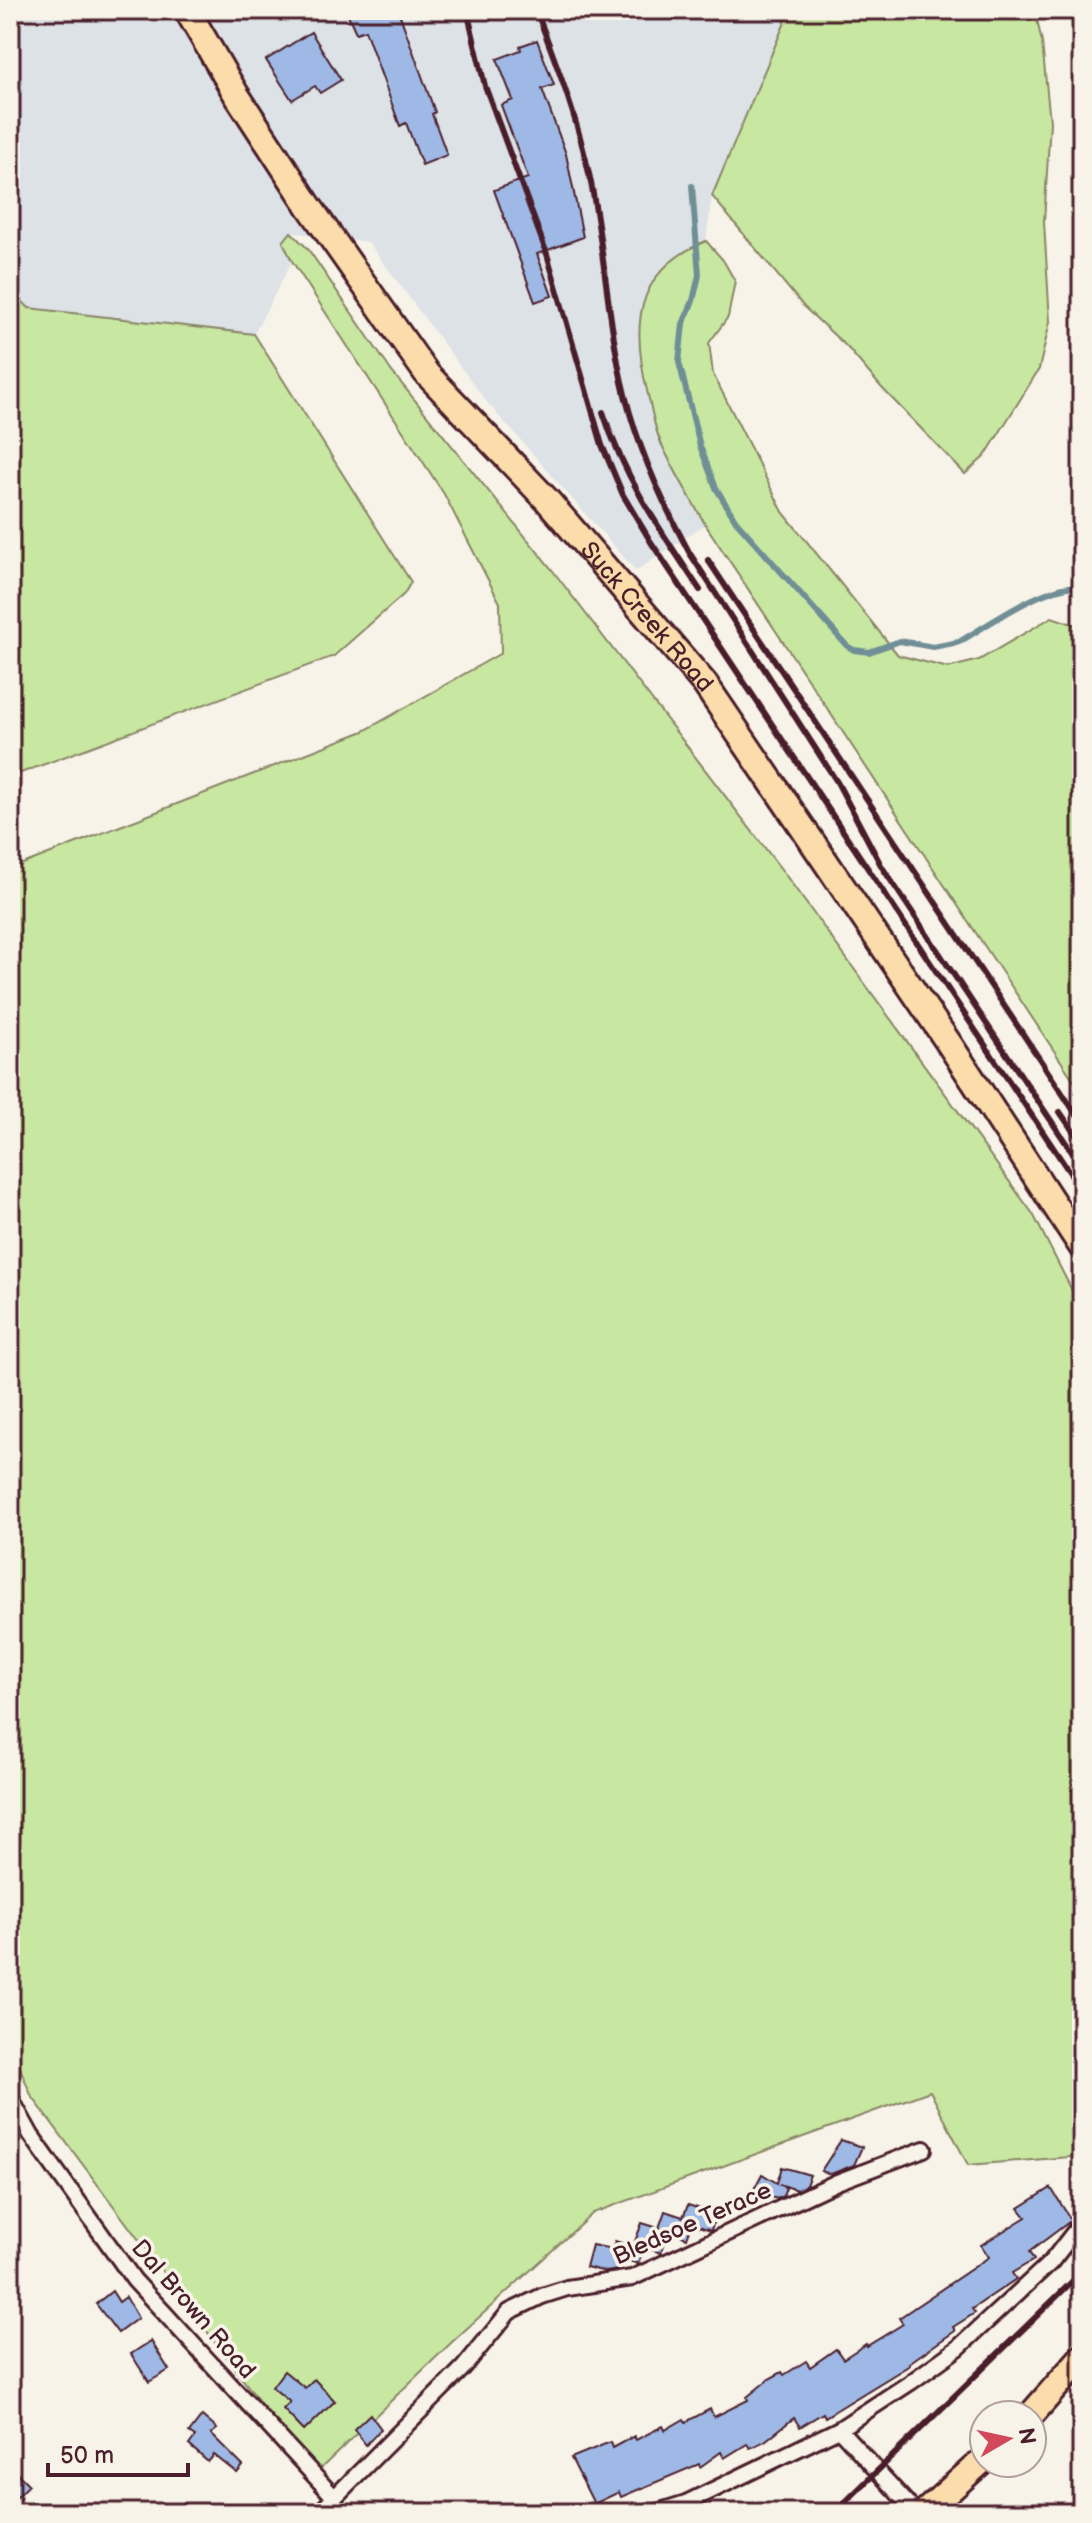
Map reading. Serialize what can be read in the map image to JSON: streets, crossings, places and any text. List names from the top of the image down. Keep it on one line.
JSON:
{"streets":{"main road":["Suck Creek Road"],"street":["Bledsoe Terace","Dal Brown Road"]},"crossings":[["Bledsoe Terace","Dal Brown Road"]],"scale_bar":"50 m","north":"right"}
